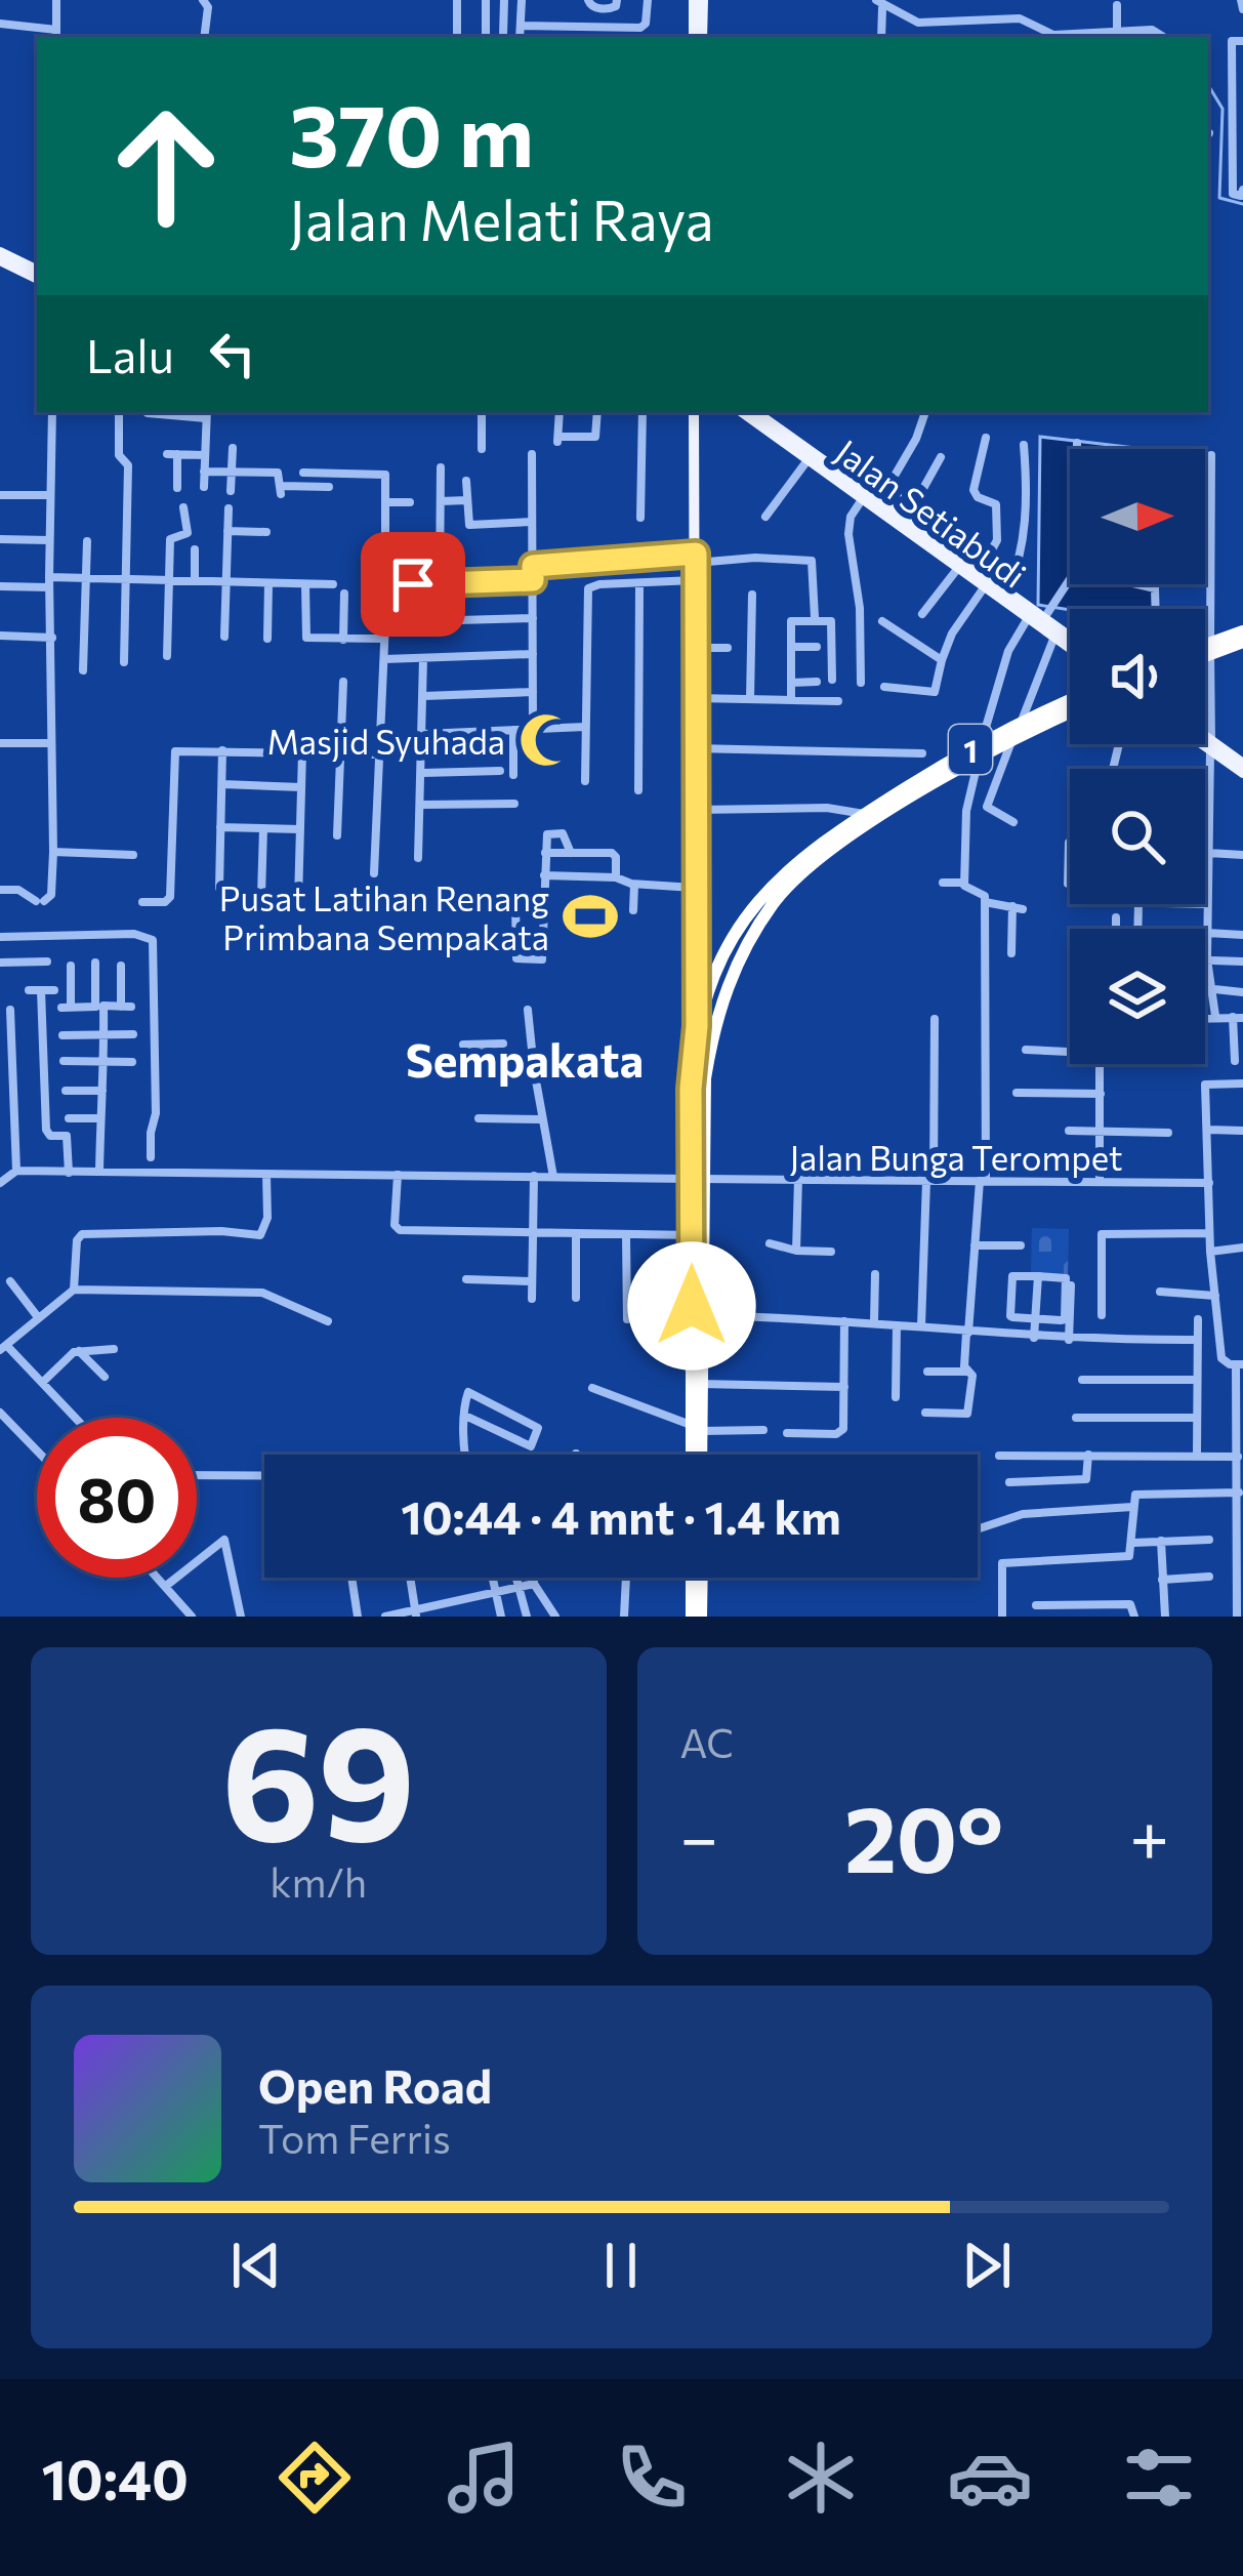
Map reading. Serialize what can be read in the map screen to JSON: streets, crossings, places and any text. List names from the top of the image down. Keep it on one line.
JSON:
{"streets":{"highway":["1"],"main road":["Jalan Setiabudi"],"street":["Jalan Bunga Terompet"]},"crossings":[["1","Jalan Bunga Terompet"]],"districts":["Sempakata"],"places":{"mosque":["Masjid Syuhada"],"sports":["Pusat Latihan Renang Primbana Sempakata"]},"north":"right","page":{"turn":["370 m","Jalan Melati Raya"],"then":"Lalu","limit":"80","trip":"10:44 · 4 mnt · 1.4 km","tile":[["69","km/h"],"AC"],"heat":["−","20°","+"],"song":["Open Road","Tom Ferris"],"tabs":"10:40"}}
